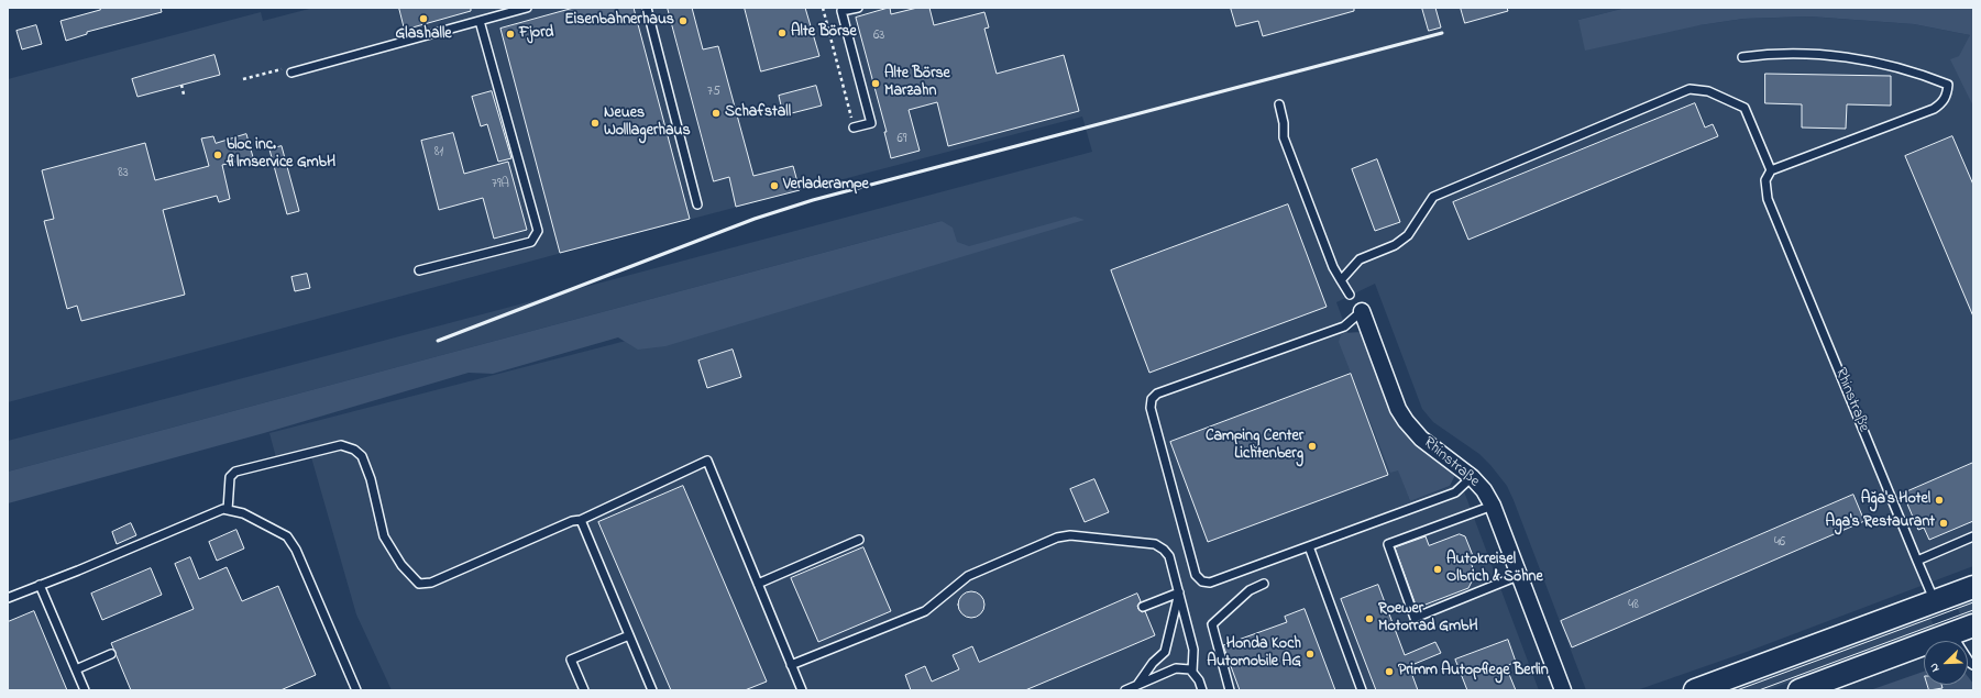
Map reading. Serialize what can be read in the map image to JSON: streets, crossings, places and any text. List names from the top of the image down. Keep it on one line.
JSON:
{"streets":{"main road":["Rhinstraße"]},"places":["Glashalle","Eisenbahnerhaus","Alte Börse","Fjord","Alte Börse Marzahn","Schafstall","Neues Wolllagerhaus","bloc inc. filmservice GmbH","Verladerampe","Camping Center Lichtenberg","Ağa's Hotel","Aga's Restaurant","Autokreisel Olbrich & Söhne","Roewer Motorrad GmbH","Honda Koch Automobile AG","Primm Autopflege Berlin"],"house_numbers":["63","75","69","81","83","79A","46","48"],"north":"bottom left"}
